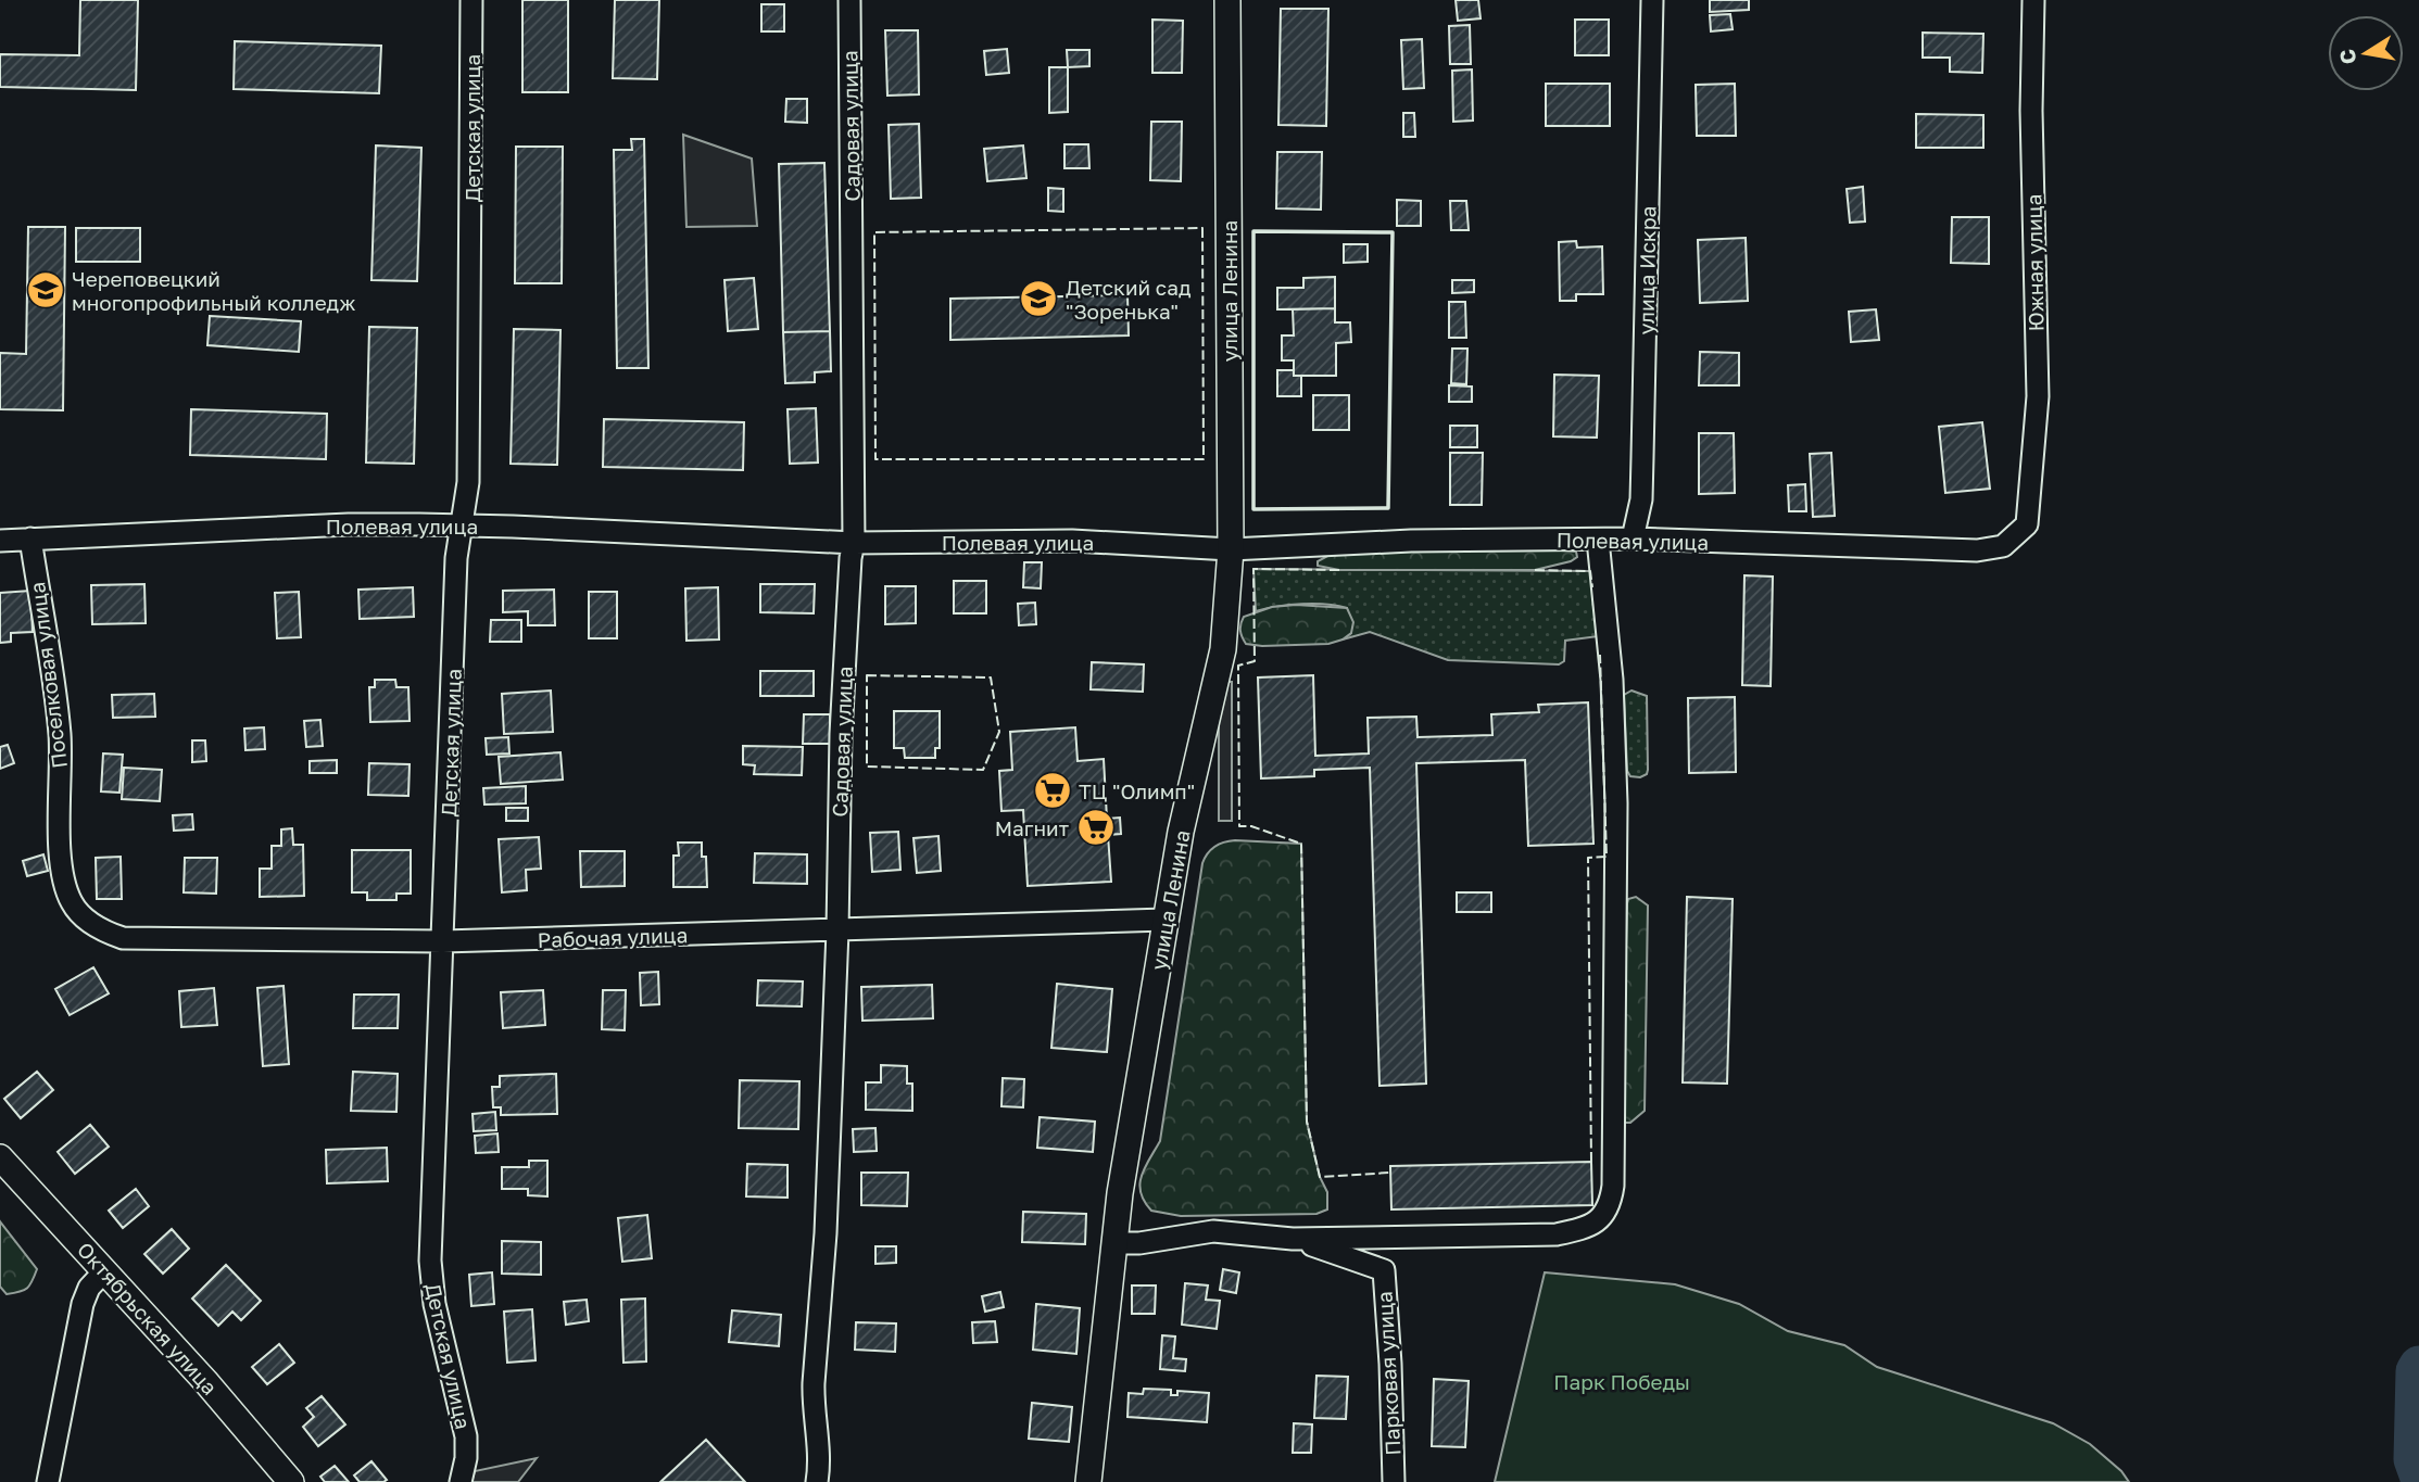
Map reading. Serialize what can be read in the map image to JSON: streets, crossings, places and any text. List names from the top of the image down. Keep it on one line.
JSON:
{"streets":{"street":["Садовая улица","Детская улица","Южная улица","улица Искра","улица Ленина","Полевая улица","Поселковая улица","Рабочая улица","Октябрьская улица","Парковая улица"]},"crossings":[["Садовая улица","Полевая улица"],["Садовая улица","Рабочая улица"],["Детская улица","Полевая улица"],["Детская улица","Рабочая улица"],["Южная улица","Полевая улица"],["улица Искра","Полевая улица"],["улица Ленина","Полевая улица"],["улица Ленина","Рабочая улица"],["Полевая улица","Поселковая улица"],["Поселковая улица","Рабочая улица"]],"parks":["Парк Победы"],"places":{"school or university":["Череповецкий многопрофильный колледж","Детский сад \"Зоренька\""],"supermarket":["ТЦ \"Олимп\"","Магнит"]},"north":"left"}
